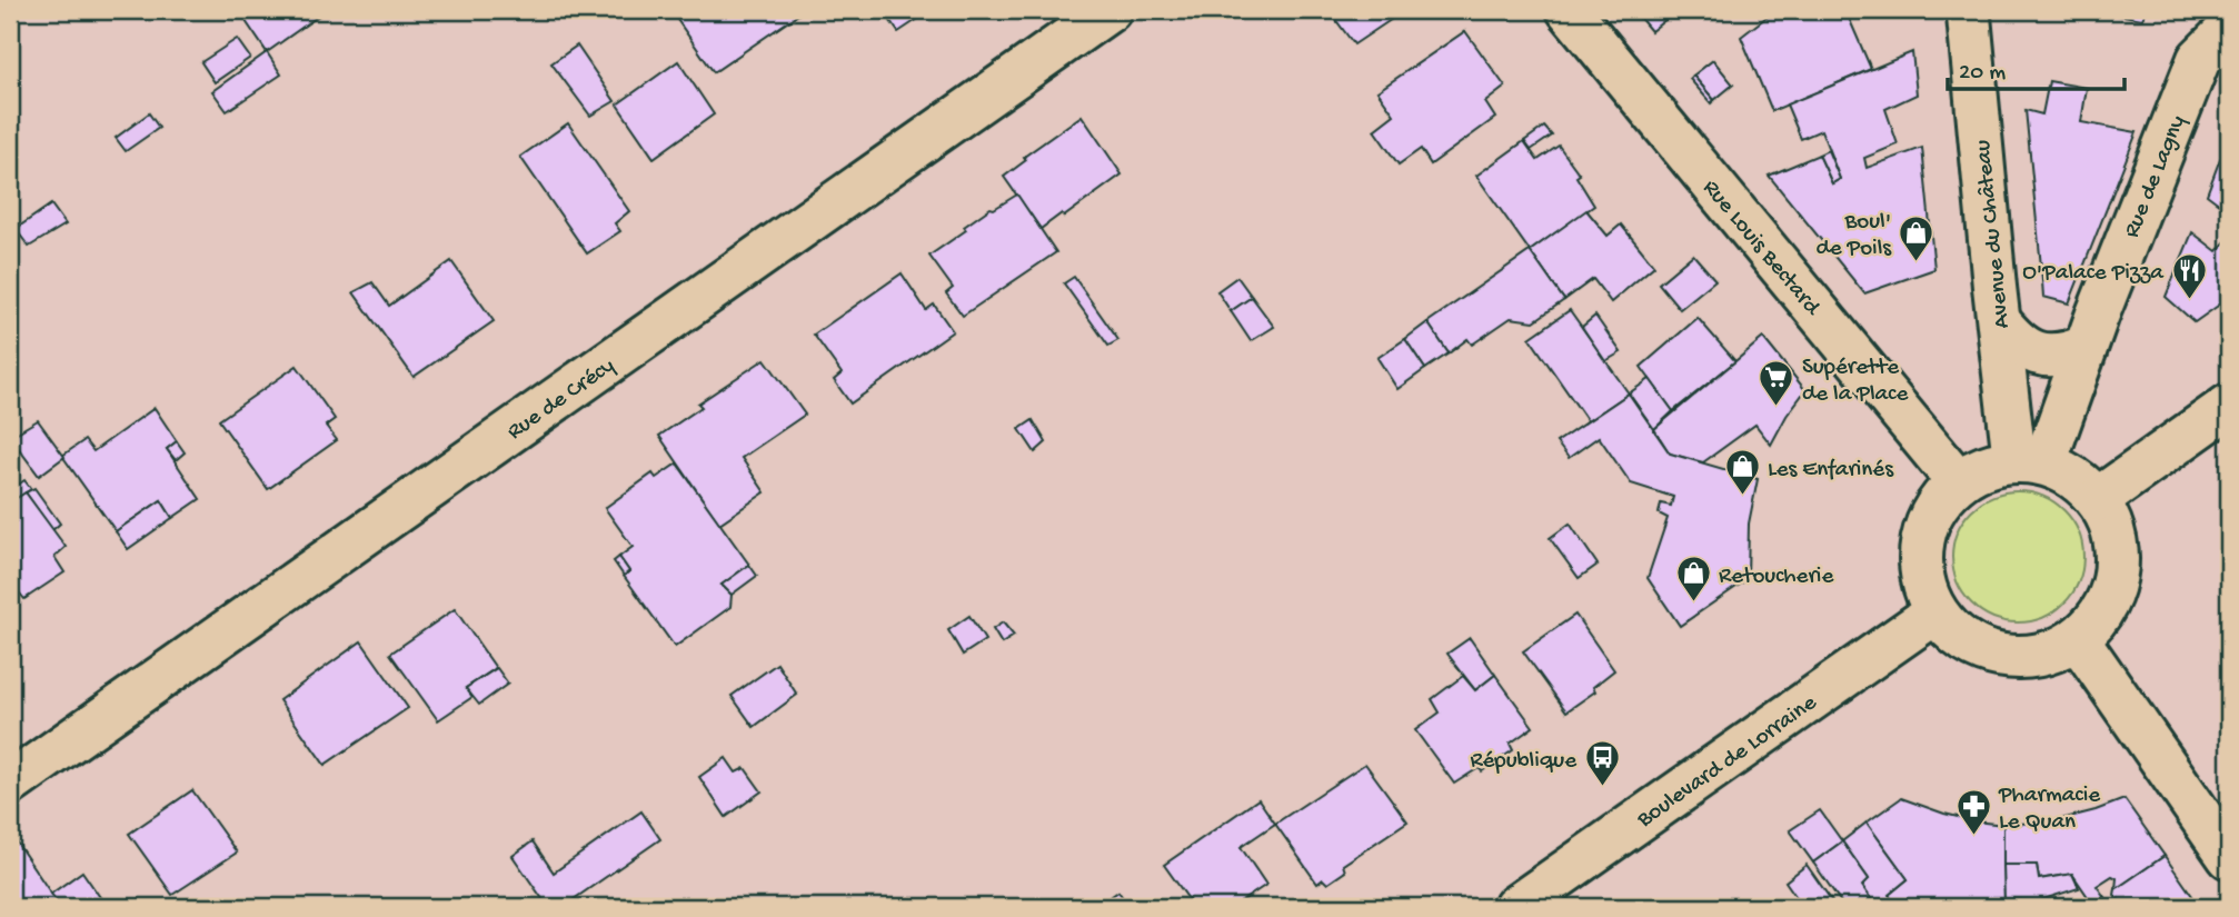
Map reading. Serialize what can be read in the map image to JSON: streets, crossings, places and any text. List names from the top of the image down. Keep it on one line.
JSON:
{"streets":{"street":["Rue de Lagny","Avenue du Château","Rue Louis Bectard","Rue de Crécy","Boulevard de Lorraine"]},"crossings":[["Rue de Lagny","Avenue du Château"],["Rue de Lagny","Rue Louis Bectard"],["Rue de Lagny","Boulevard de Lorraine"],["Avenue du Château","Rue Louis Bectard"],["Avenue du Château","Boulevard de Lorraine"],["Rue Louis Bectard","Boulevard de Lorraine"]],"places":{"shop":["Boul' de Poils","Les Enfarinés","Retoucherie"],"restaurant":["O'Palace Pizza"],"supermarket":["Supérette de la Place"],"bus stop":["République"],"pharmacy":["Pharmacie Le Quan"]},"scale_bar":"20 m"}
